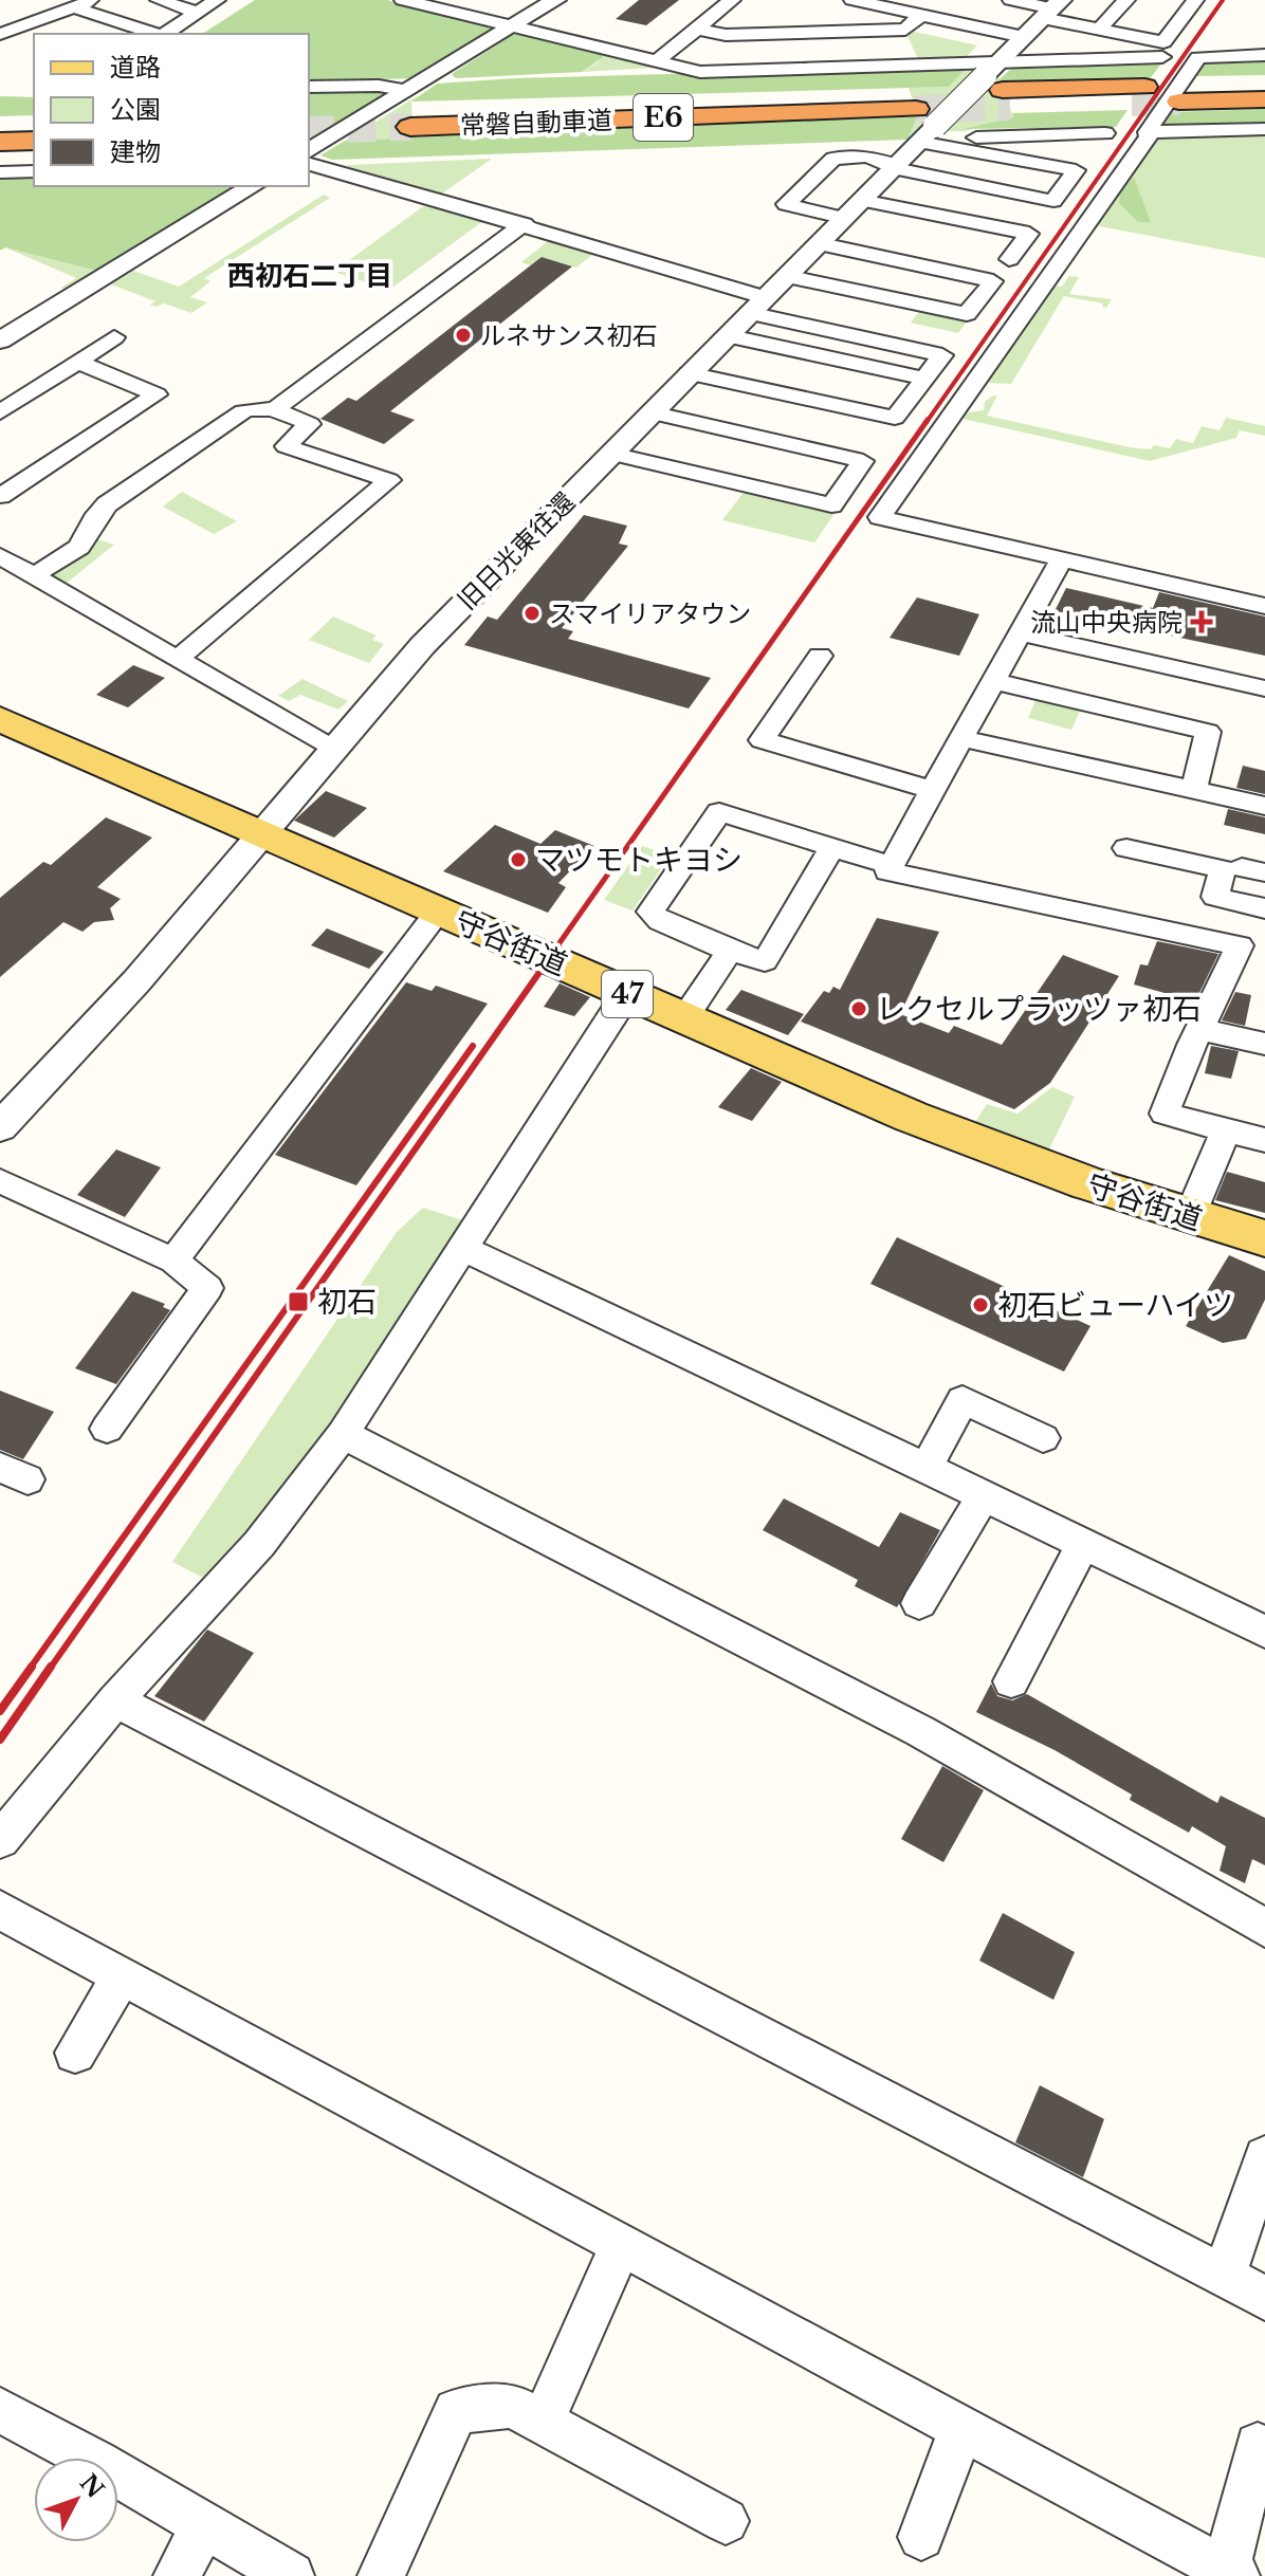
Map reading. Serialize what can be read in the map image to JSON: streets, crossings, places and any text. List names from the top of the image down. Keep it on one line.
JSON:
{"streets":{"highway":["E6","常磐自動車道"],"main road":["守谷街道","47"],"street":["旧日光東往還"]},"crossings":[["常磐自動車道","旧日光東往還"],["旧日光東往還","守谷街道"]],"districts":["西初石二丁目"],"places":{"other":["ルネサンス初石","スマイリアタウン","マツモトキヨシ","レクセルプラッツァ初石","初石ビューハイツ"],"health":["流山中央病院"],"transit":["初石"]},"legend":["道路","公園","建物"],"north":"top right"}
